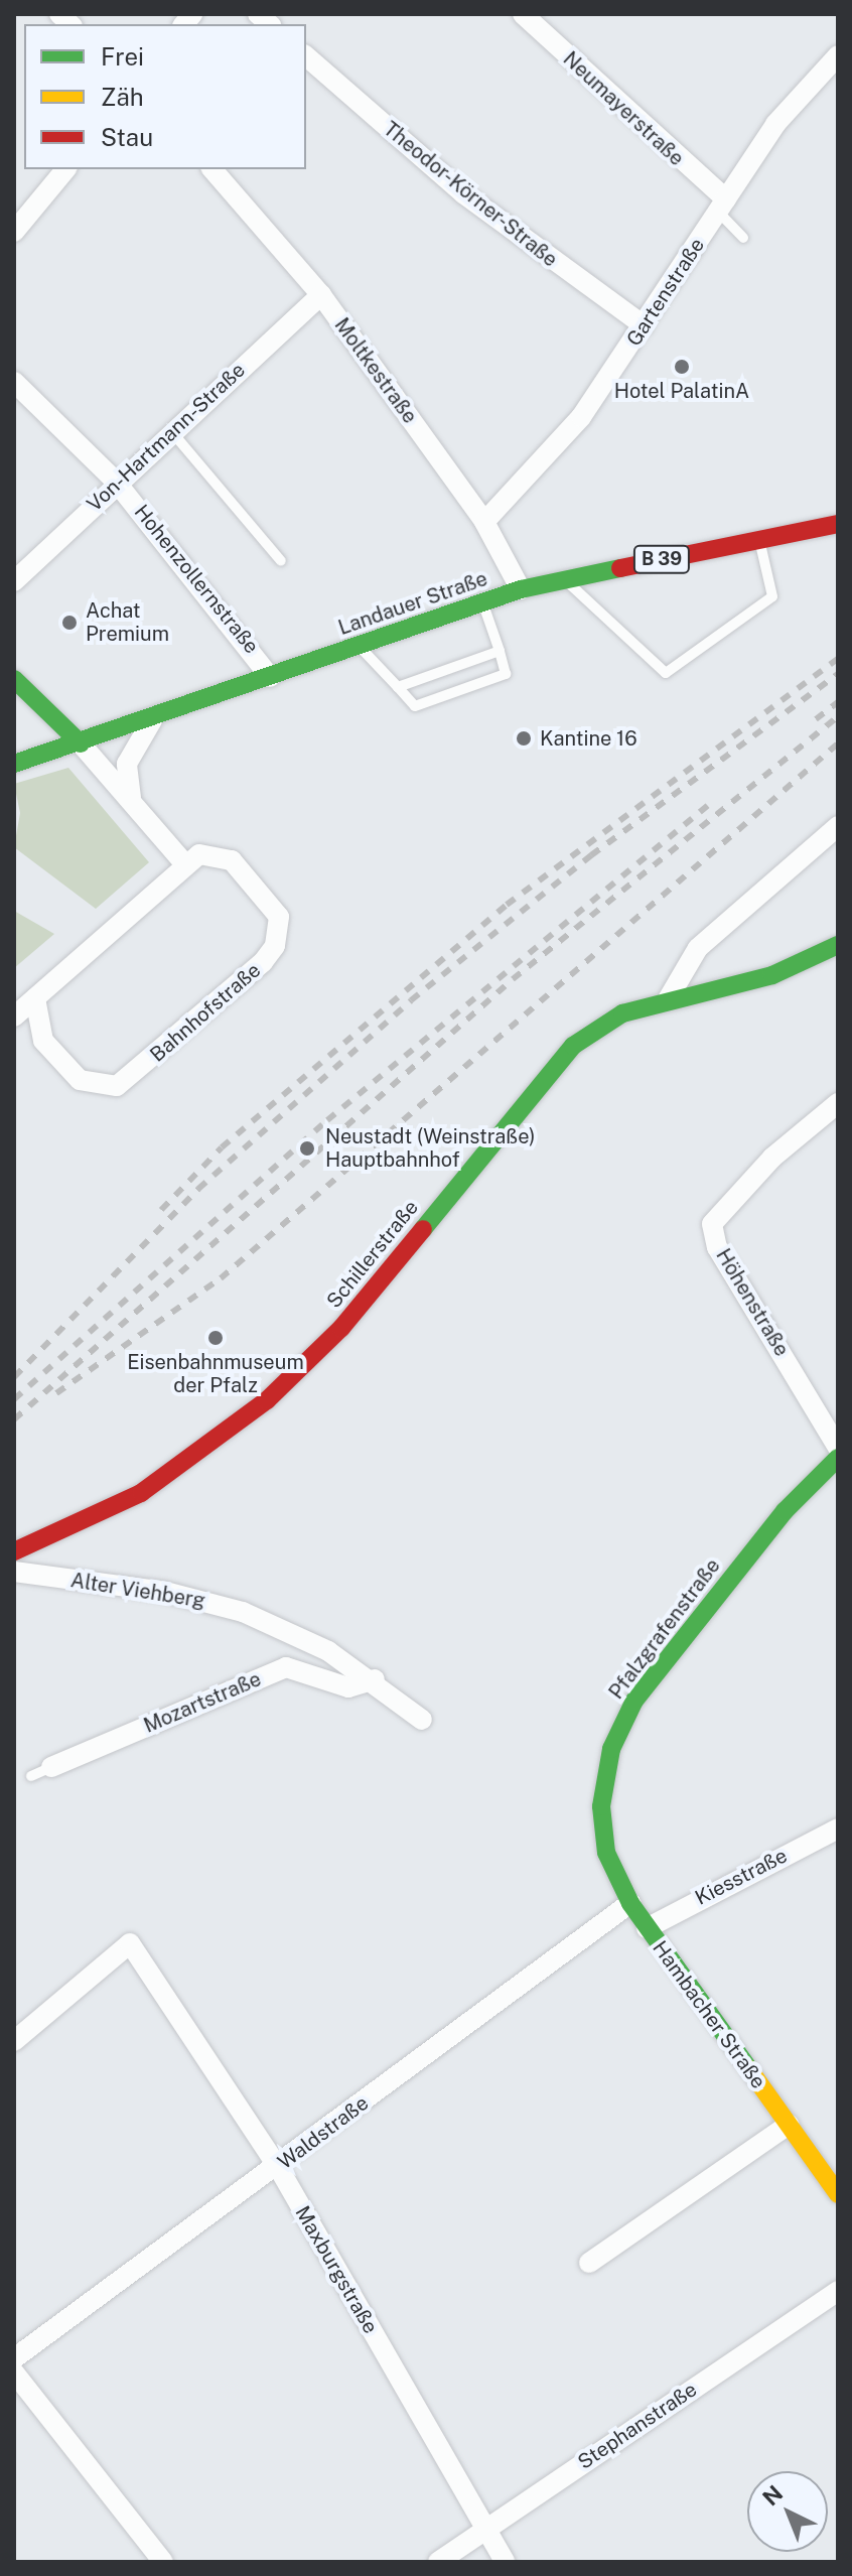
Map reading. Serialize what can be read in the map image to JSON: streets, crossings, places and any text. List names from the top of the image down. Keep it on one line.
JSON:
{"streets":{"street":["Neumayerstraße","Theodor-Körner-Straße","Gartenstraße","Moltkestraße","Von-Hartmann-Straße","B 39","Hohenzollernstraße","Landauer Straße","Bahnhofstraße","Schillerstraße","Höhenstraße","Alter Viehberg","Pfalzgrafenstraße","Mozartstraße","Kiesstraße","Hambacher Straße","Waldstraße","Maxburgstraße","Stephanstraße"]},"crossings":[["Neumayerstraße","Gartenstraße"],["Theodor-Körner-Straße","Gartenstraße"],["Gartenstraße","Moltkestraße"],["Moltkestraße","Von-Hartmann-Straße"],["Moltkestraße","Landauer Straße"],["Von-Hartmann-Straße","Hohenzollernstraße"],["Hohenzollernstraße","Landauer Straße"],["Alter Viehberg","Mozartstraße"],["Pfalzgrafenstraße","Hambacher Straße"],["Pfalzgrafenstraße","Waldstraße"],["Kiesstraße","Hambacher Straße"],["Hambacher Straße","Waldstraße"],["Waldstraße","Maxburgstraße"],["Maxburgstraße","Stephanstraße"]],"places":["Hotel PalatinA","Achat Premium","Kantine 16","Neustadt (Weinstraße) Hauptbahnhof","Eisenbahnmuseum der Pfalz"],"legend":["Frei","Zäh","Stau"],"north":"top left"}
